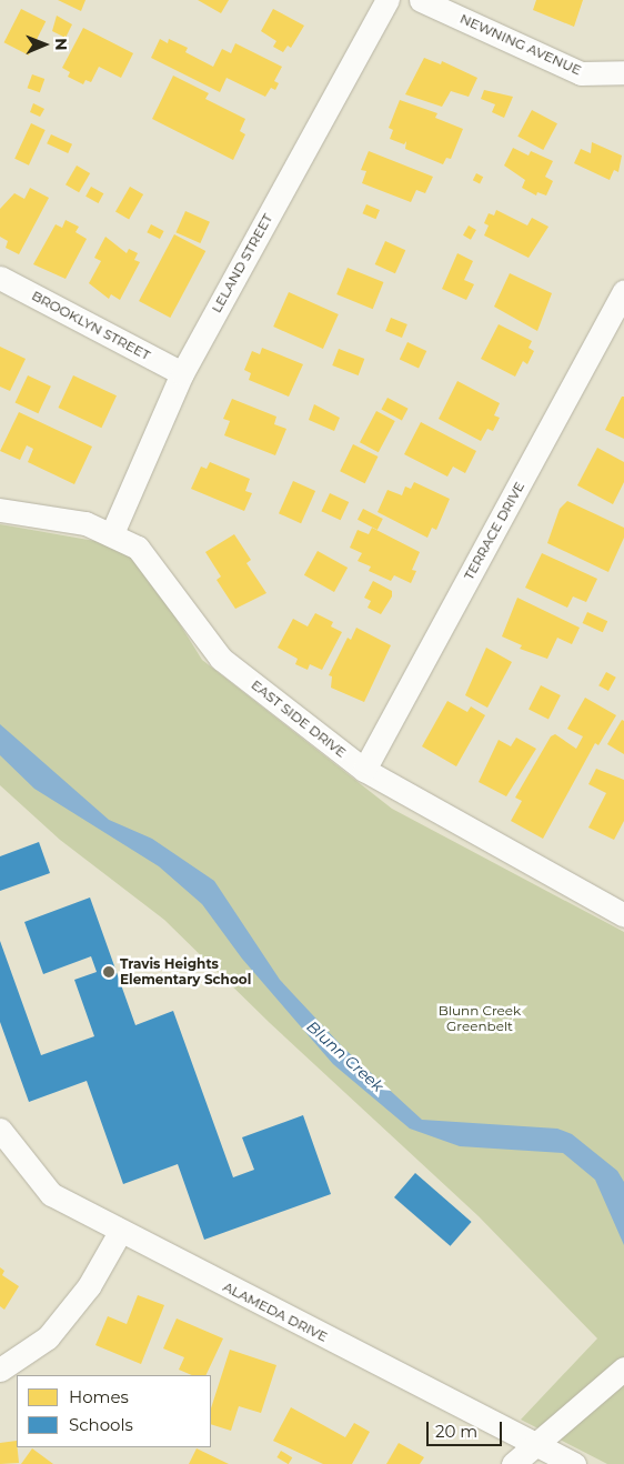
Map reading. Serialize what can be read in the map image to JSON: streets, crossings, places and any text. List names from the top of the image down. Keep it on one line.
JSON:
{"streets":{"street":["NEWNING AVENUE","LELAND STREET","BROOKLYN STREET","TERRACE DRIVE","EAST SIDE DRIVE","ALAMEDA DRIVE"]},"crossings":[["LELAND STREET","BROOKLYN STREET"],["LELAND STREET","EAST SIDE DRIVE"],["TERRACE DRIVE","EAST SIDE DRIVE"]],"water":["Blunn Creek"],"parks":["Blunn Creek Greenbelt"],"places":["Travis Heights Elementary School"],"legend":["Homes","Schools"],"scale_bar":"20 m","north":"right"}
